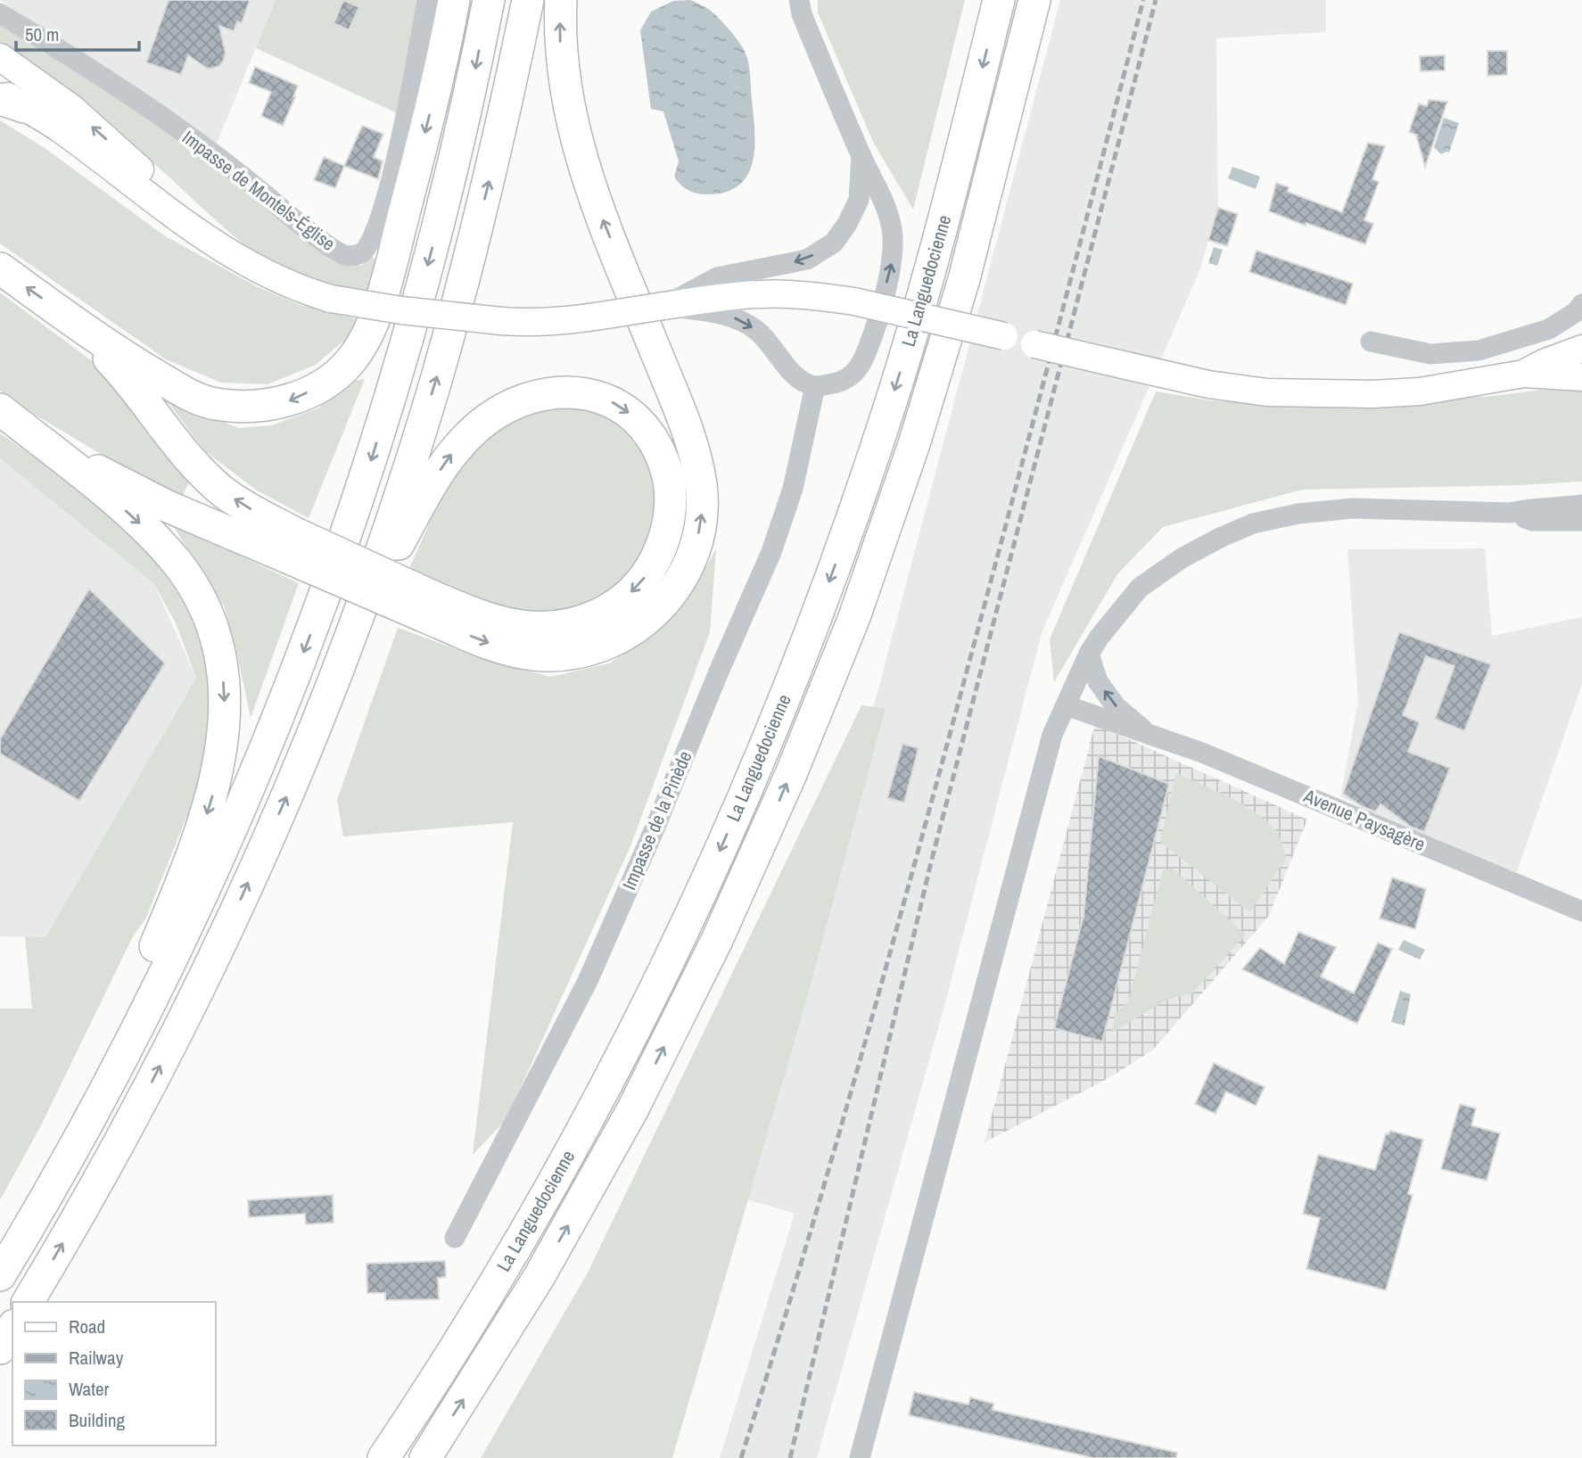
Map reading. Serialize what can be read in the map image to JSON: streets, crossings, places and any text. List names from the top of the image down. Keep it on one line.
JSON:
{"streets":{"highway":["La Languedocienne"],"street":["Impasse de Montels-Église","Impasse de la Pinède","Avenue Paysagère"]},"legend":["Road","Railway","Water","Building"],"scale_bar":"50 m"}
